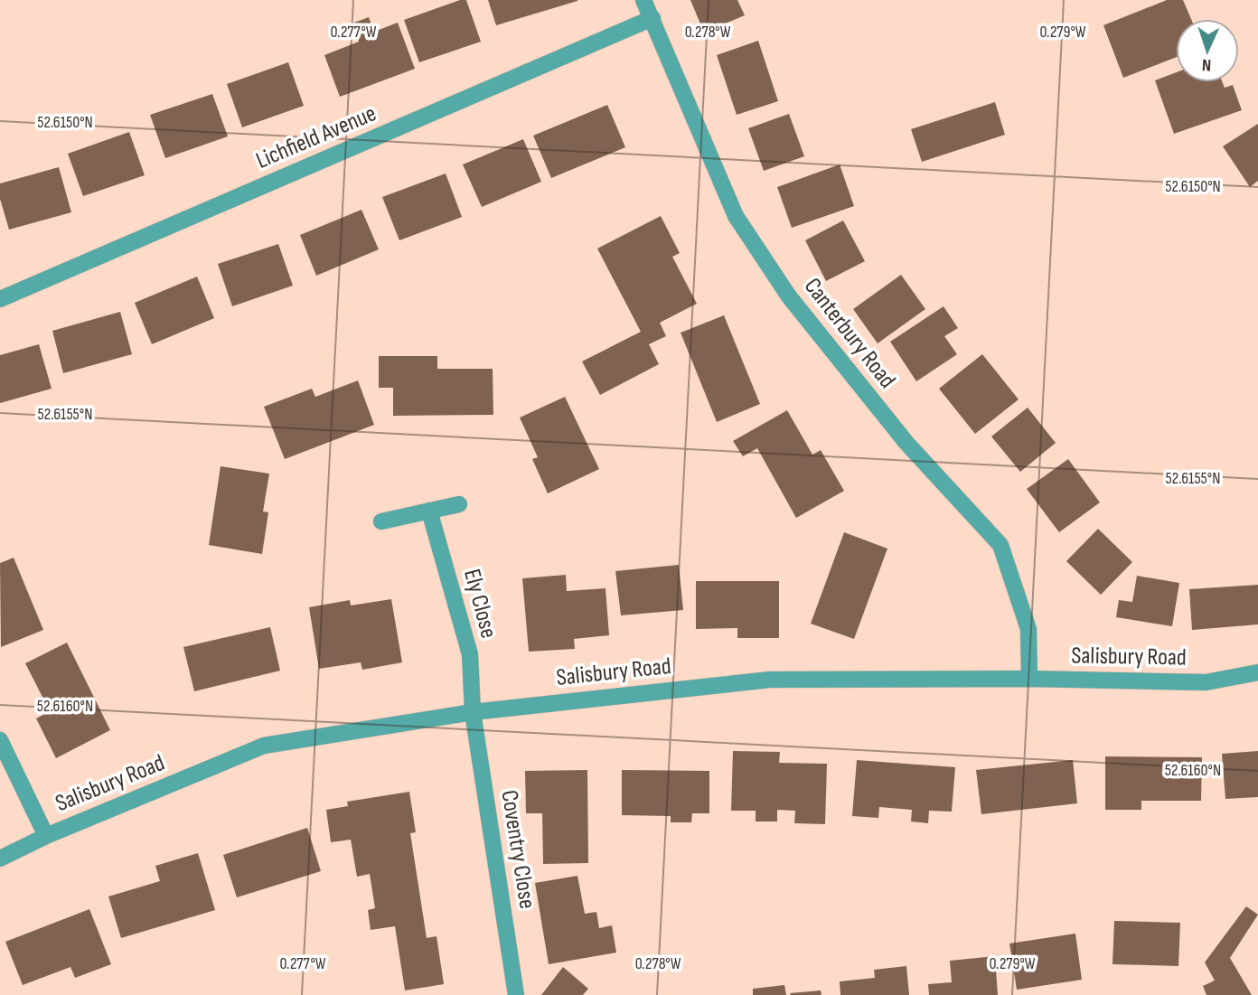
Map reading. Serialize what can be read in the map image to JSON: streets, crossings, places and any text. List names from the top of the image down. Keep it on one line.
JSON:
{"streets":{"street":["Lichfield Avenue","Canterbury Road","Ely Close","Salisbury Road","Coventry Close"]},"crossings":[["Lichfield Avenue","Canterbury Road"],["Canterbury Road","Salisbury Road"],["Ely Close","Salisbury Road"],["Ely Close","Coventry Close"],["Salisbury Road","Coventry Close"]],"north":"bottom","coordinates":["0.277°W","0.278°W","0.279°W","52.6150°N","52.6155°N","52.6160°N"]}
